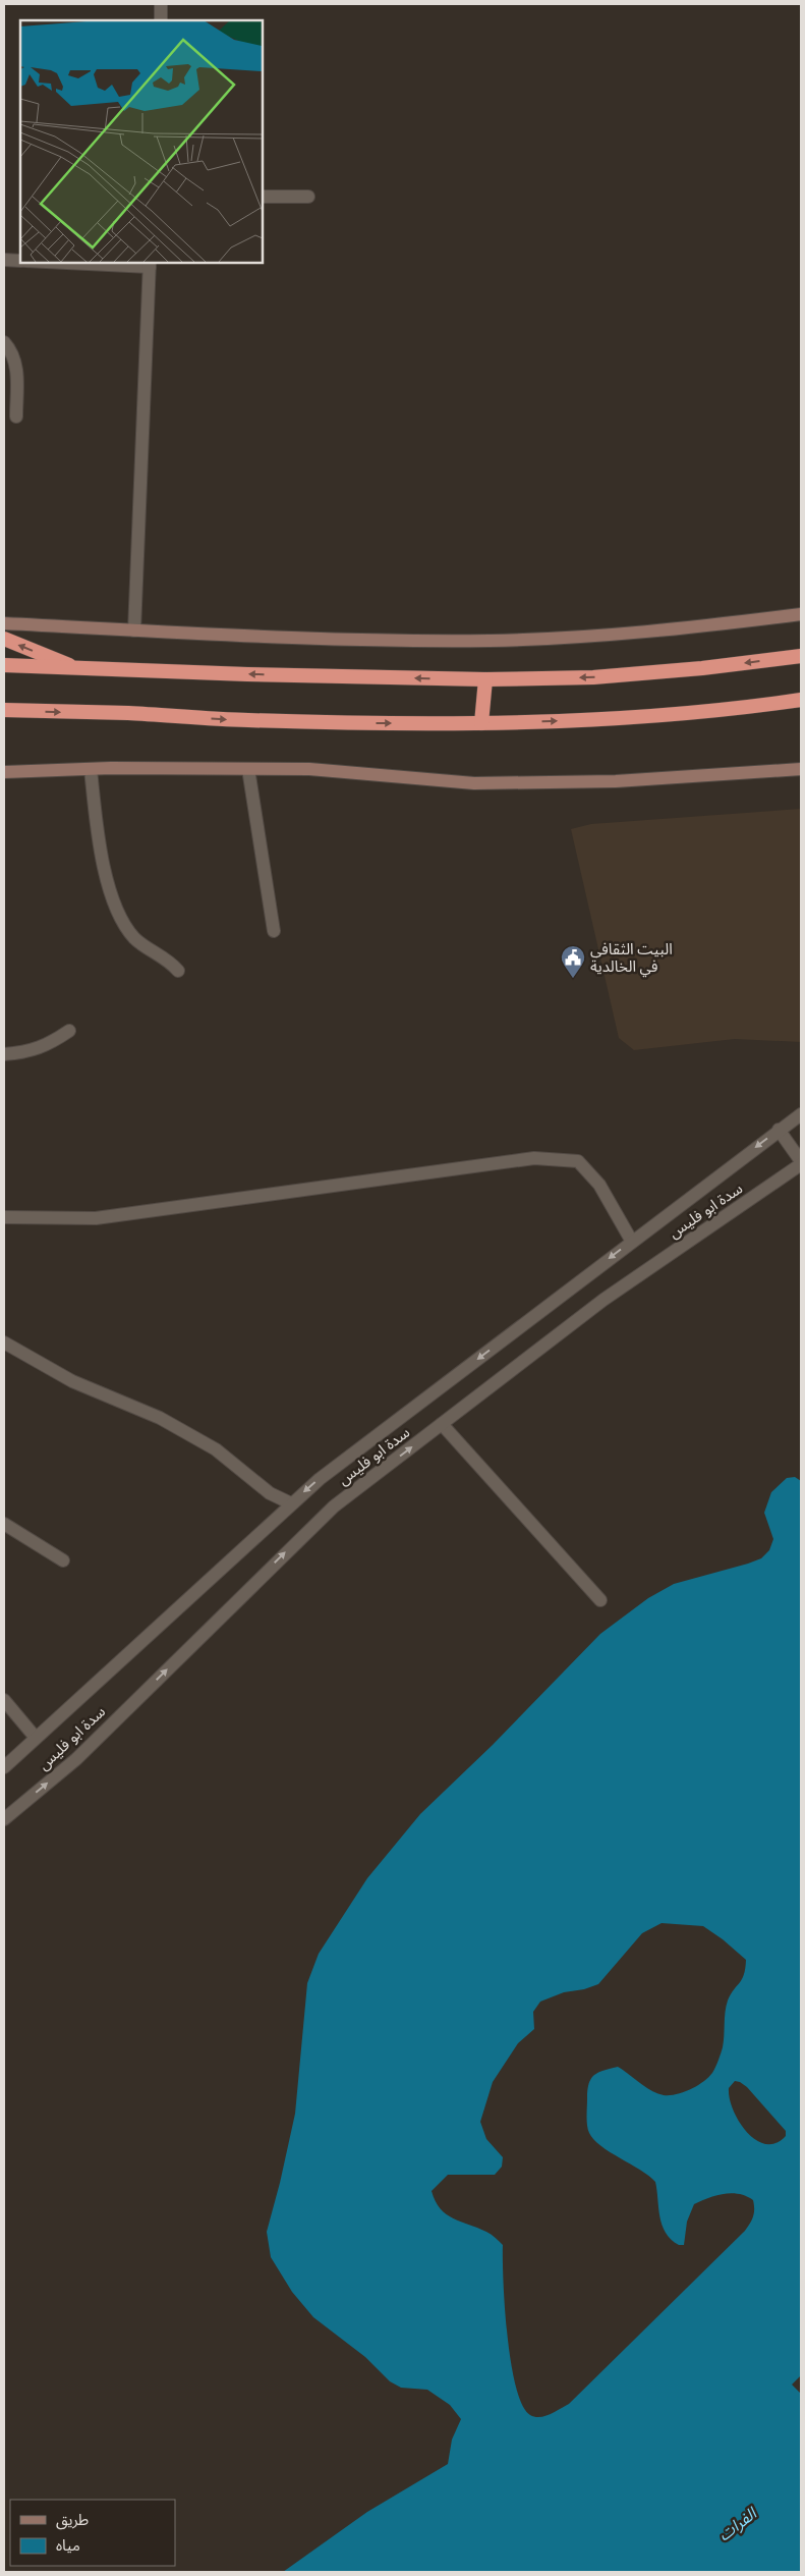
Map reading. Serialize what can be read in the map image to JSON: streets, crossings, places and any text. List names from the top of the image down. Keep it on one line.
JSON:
{"streets":{"street":["سدة ابو فليس"]},"water":["الفرات"],"places":{"public building":["البيت الثقافي في الخالدية"]},"legend":["طريق","مياه"]}
